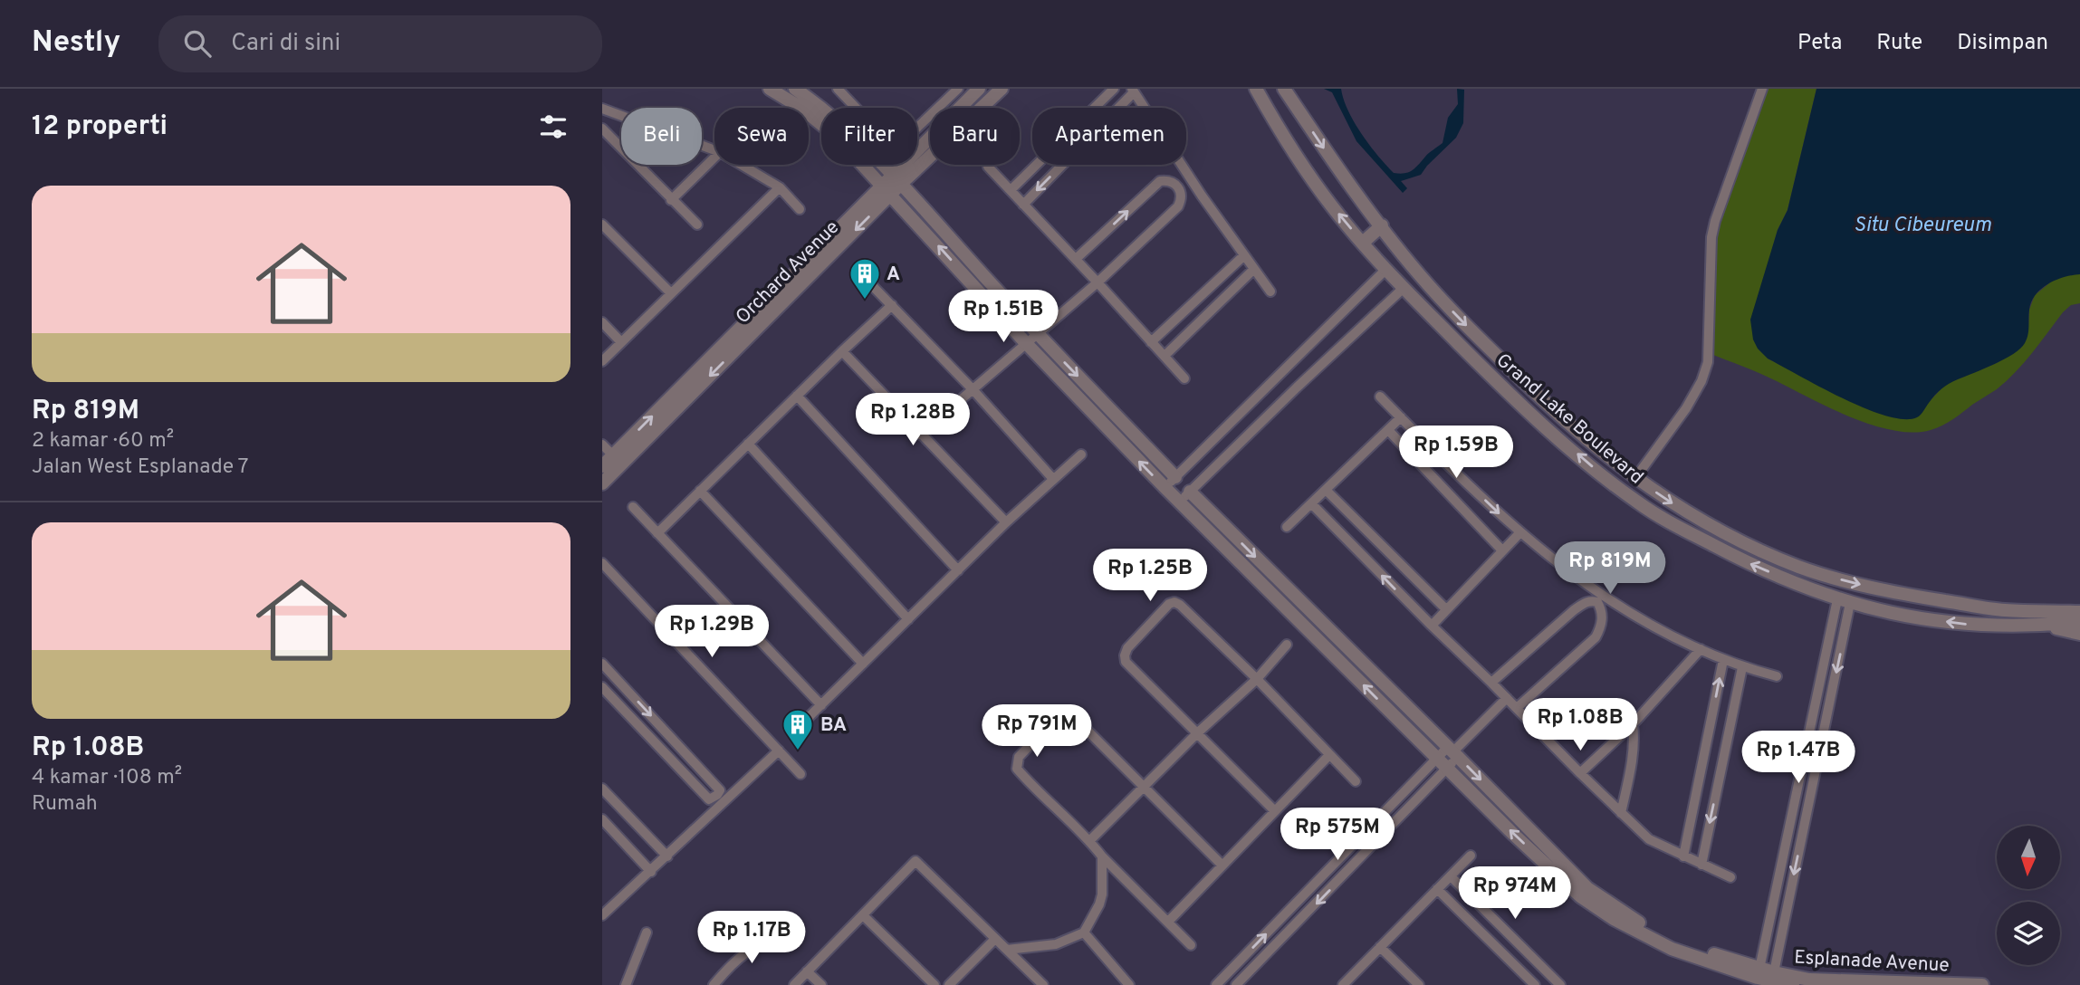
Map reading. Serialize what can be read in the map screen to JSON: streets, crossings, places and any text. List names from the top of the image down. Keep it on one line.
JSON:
{"streets":{"street":["Orchard Avenue","Grand Lake Boulevard","Esplanade Avenue"]},"water":["Situ Cibeureum"],"places":{"building":["A","BA"]},"north":"bottom","page":{"header":"Nestly","search":"Cari di sini","nav":["Peta","Rute","Disimpan"],"heading":"12 properti","chip":["Beli","Sewa","Filter","Baru","Apartemen"],"list":[{"name":"Rp 819M","note":"2 kamar · 60 m² · Jalan West Esplanade 7"},{"name":"Rp 1.08B","note":"4 kamar · 108 m² · Rumah"}],"price":["Rp 1.51B","Rp 1.28B","Rp 1.59B","Rp 819M","Rp 1.25B","Rp 1.29B","Rp 1.08B","Rp 791M","Rp 1.47B","Rp 575M","Rp 974M","Rp 1.17B"]}}
